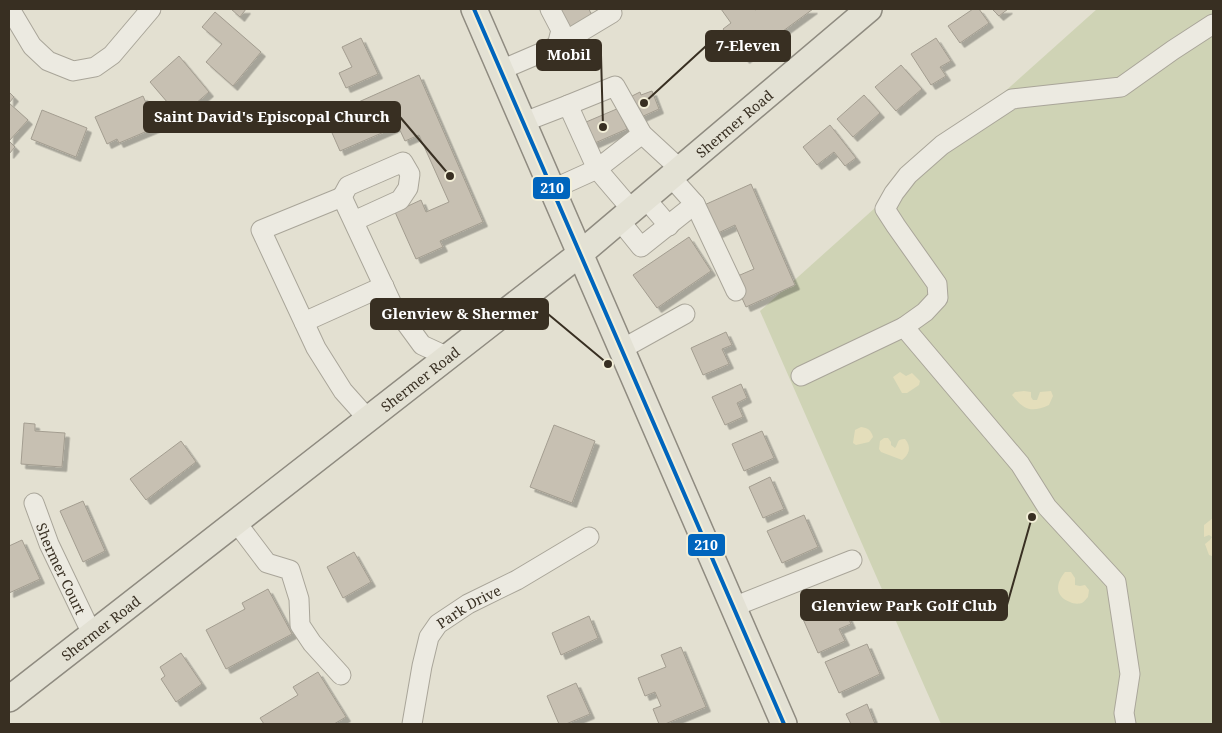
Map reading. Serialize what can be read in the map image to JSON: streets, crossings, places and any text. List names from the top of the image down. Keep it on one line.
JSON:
{"streets":{"main road":["Shermer Road"],"street":["Shermer Court","Park Drive"]},"crossings":[["Shermer Road","Shermer Court"]],"places":["7-Eleven","Mobil","Saint David's Episcopal Church","Glenview & Shermer","Glenview Park Golf Club"],"lines":["transit line 210"]}
